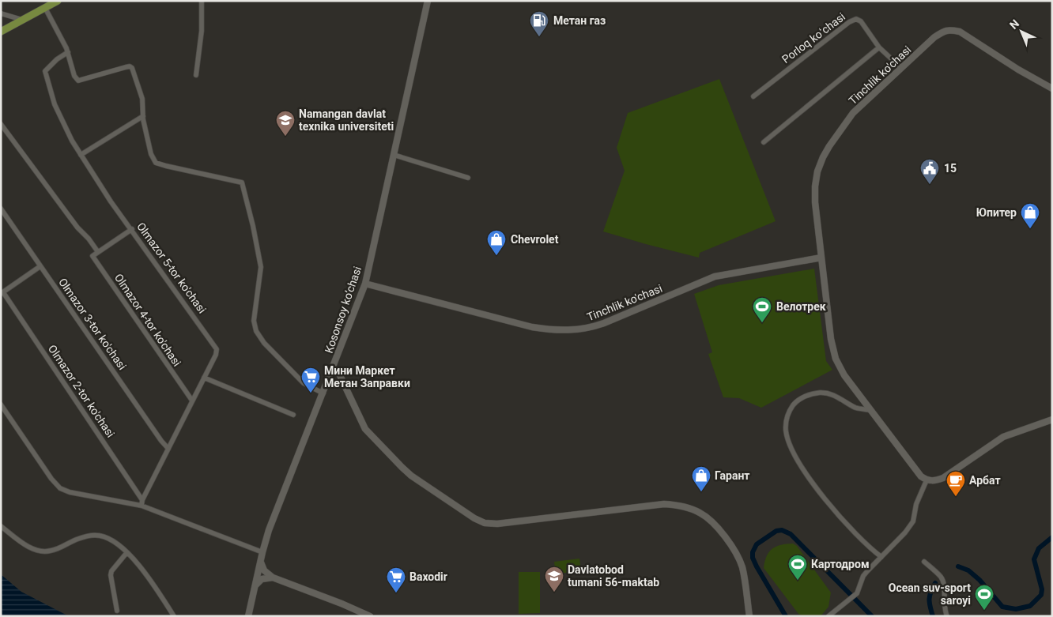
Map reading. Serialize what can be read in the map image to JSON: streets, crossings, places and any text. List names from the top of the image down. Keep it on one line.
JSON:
{"streets":{"street":["Porloq koʻchasi","Tinchlik ko'chasi","Olmazor 5-tor ko'chasi","Kosonsoy ko’chasi","Olmazor 4-tor ko'chasi","Olmazor 3-tor ko'chasi","Olmazor 2-tor ko'chasi"]},"crossings":[["Porloq koʻchasi","Tinchlik ko'chasi"],["Tinchlik ko'chasi","Kosonsoy ko’chasi"],["Olmazor 5-tor ko'chasi","Olmazor 4-tor ko'chasi"],["Olmazor 5-tor ko'chasi","Olmazor 3-tor ko'chasi"],["Olmazor 5-tor ko'chasi","Olmazor 2-tor ko'chasi"]],"places":{"fuel station":["Метан газ"],"school or university":["Namangan davlat texnika universiteti","Davlatobod tumani 56-maktab"],"public building":["15"],"shop":["Юпитер","Chevrolet","Гарант"],"sports":["Велотрек","Картодром","Ocean suv-sport saroyi"],"supermarket":["Мини Маркет Метан Заправки","Baxodir"],"cafe":["Арбат"]},"north":"top left"}
